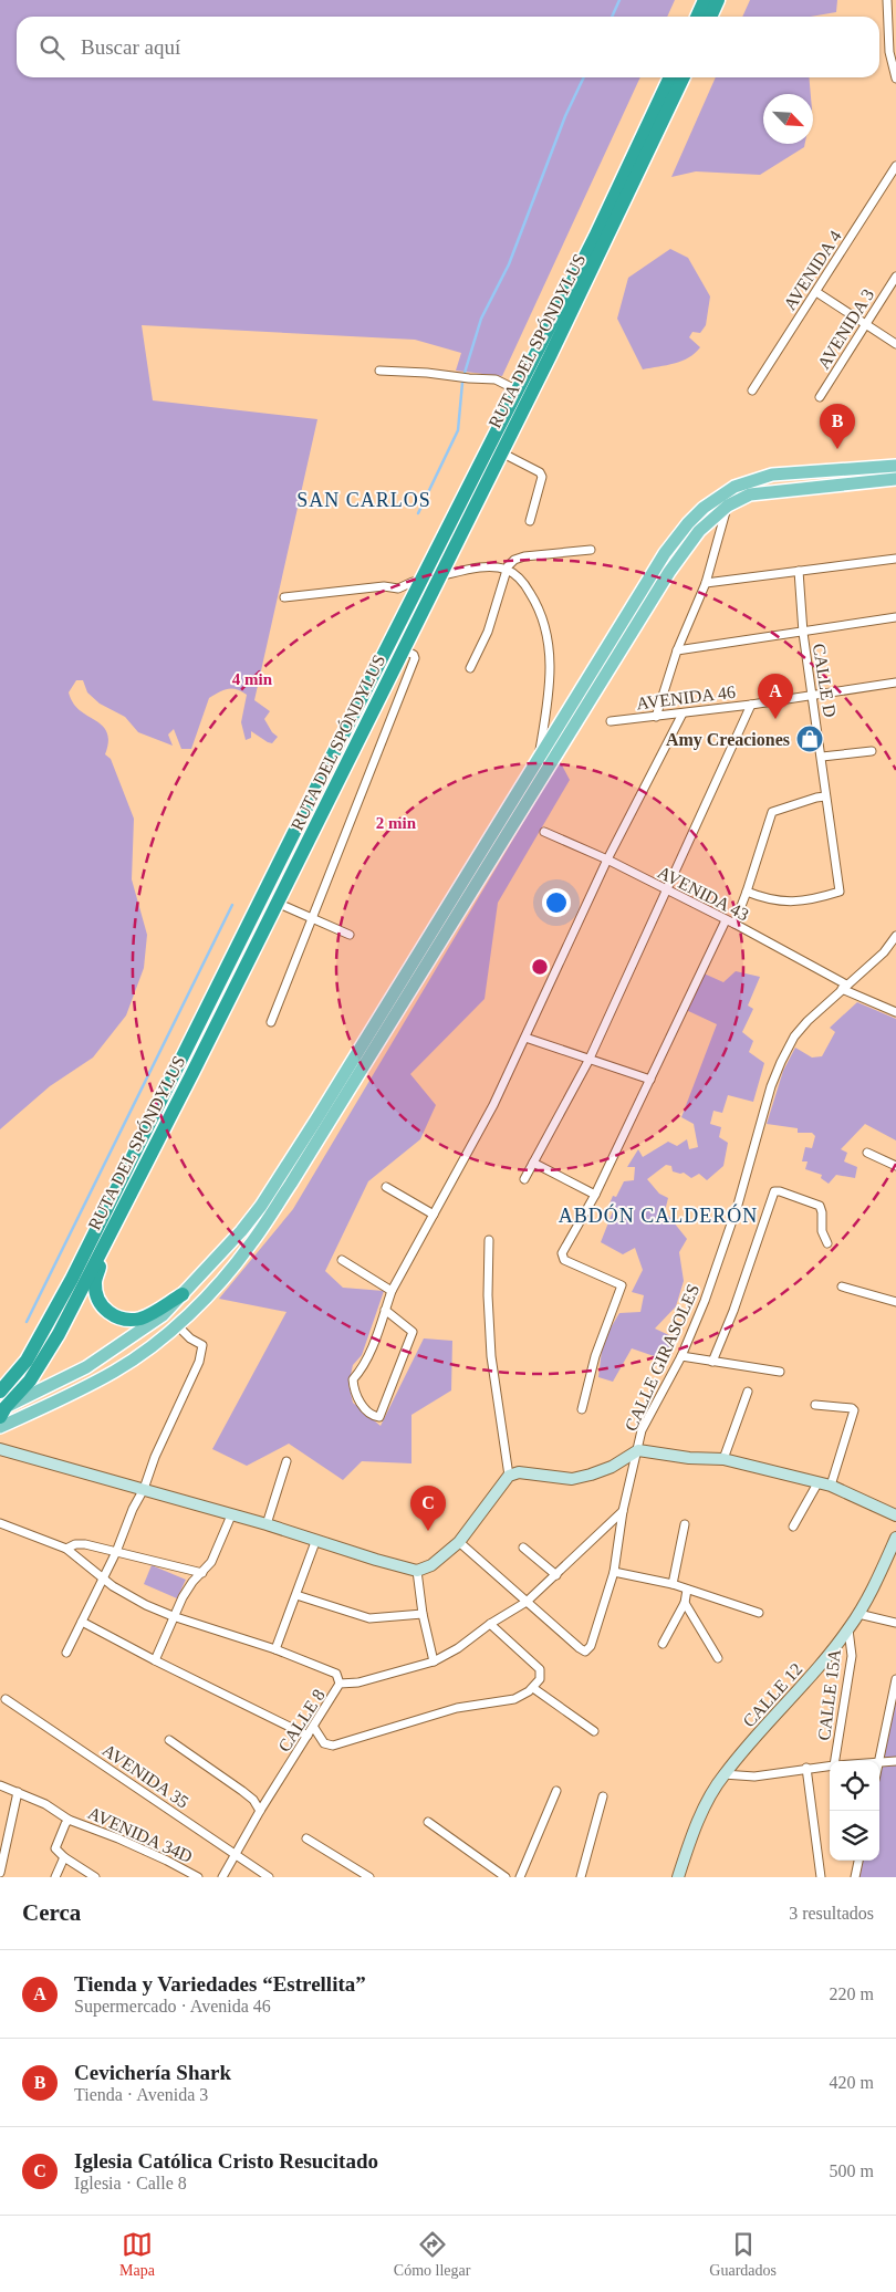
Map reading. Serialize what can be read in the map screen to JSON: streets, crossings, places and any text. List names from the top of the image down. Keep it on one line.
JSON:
{"streets":{"highway":["RUTA DEL SPÓNDYLUS"],"street":["AVENIDA 4","AVENIDA 3","CALLE D","AVENIDA 46","AVENIDA 43","CALLE GIRASOLES","CALLE 12","CALLE 15A","CALLE 8","AVENIDA 35","AVENIDA 34D"]},"crossings":[["CALLE D","AVENIDA 46"],["AVENIDA 43","CALLE GIRASOLES"],["CALLE GIRASOLES","CALLE 8"],["CALLE 12","CALLE 15A"],["CALLE 8","AVENIDA 35"]],"districts":["SAN CARLOS","ABDÓN CALDERÓN"],"places":{"shop":["Amy Creaciones"]},"north":"bottom right","page":{"search":"Buscar aquí","pins":["B","A","C"],"heading":["Cerca","3 resultados"],"list":[{"mark":"A","name":"Tienda y Variedades “Estrellita”","note":"Supermercado · Avenida 46","value":"220 m"},{"mark":"B","name":"Cevichería Shark","note":"Tienda · Avenida 3","value":"420 m"},{"mark":"C","name":"Iglesia Católica Cristo Resucitado","note":"Iglesia · Calle 8","value":"500 m"}],"nav":["Mapa","Cómo llegar","Guardados"]},"rings":["4 min","2 min"]}
